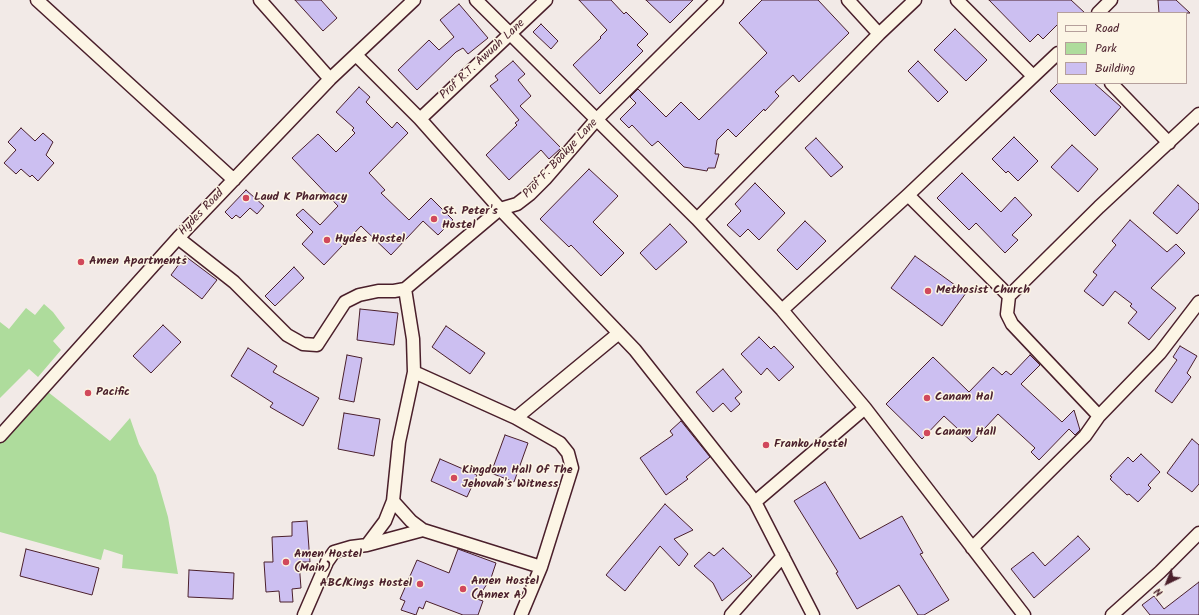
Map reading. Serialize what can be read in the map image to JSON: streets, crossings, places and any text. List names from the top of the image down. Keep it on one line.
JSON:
{"streets":{"street":["Prof R.T. Awuah Lane","Prof F. Boakye Lane","Hydes Road"]},"places":["Laud K Pharmacy","St. Peter's Hostel","Hydes Hostel","Amen Apartments","Methosist Church","Pacific","Canam Hal","Canam Hall","Franko Hostel","Kingdom Hall Of The Jehovah's Witness","Amen Hostel (Main)","ABC/Kings Hostel","Amen Hostel (Annex A)"],"legend":["Road","Park","Building"],"north":"bottom left"}
